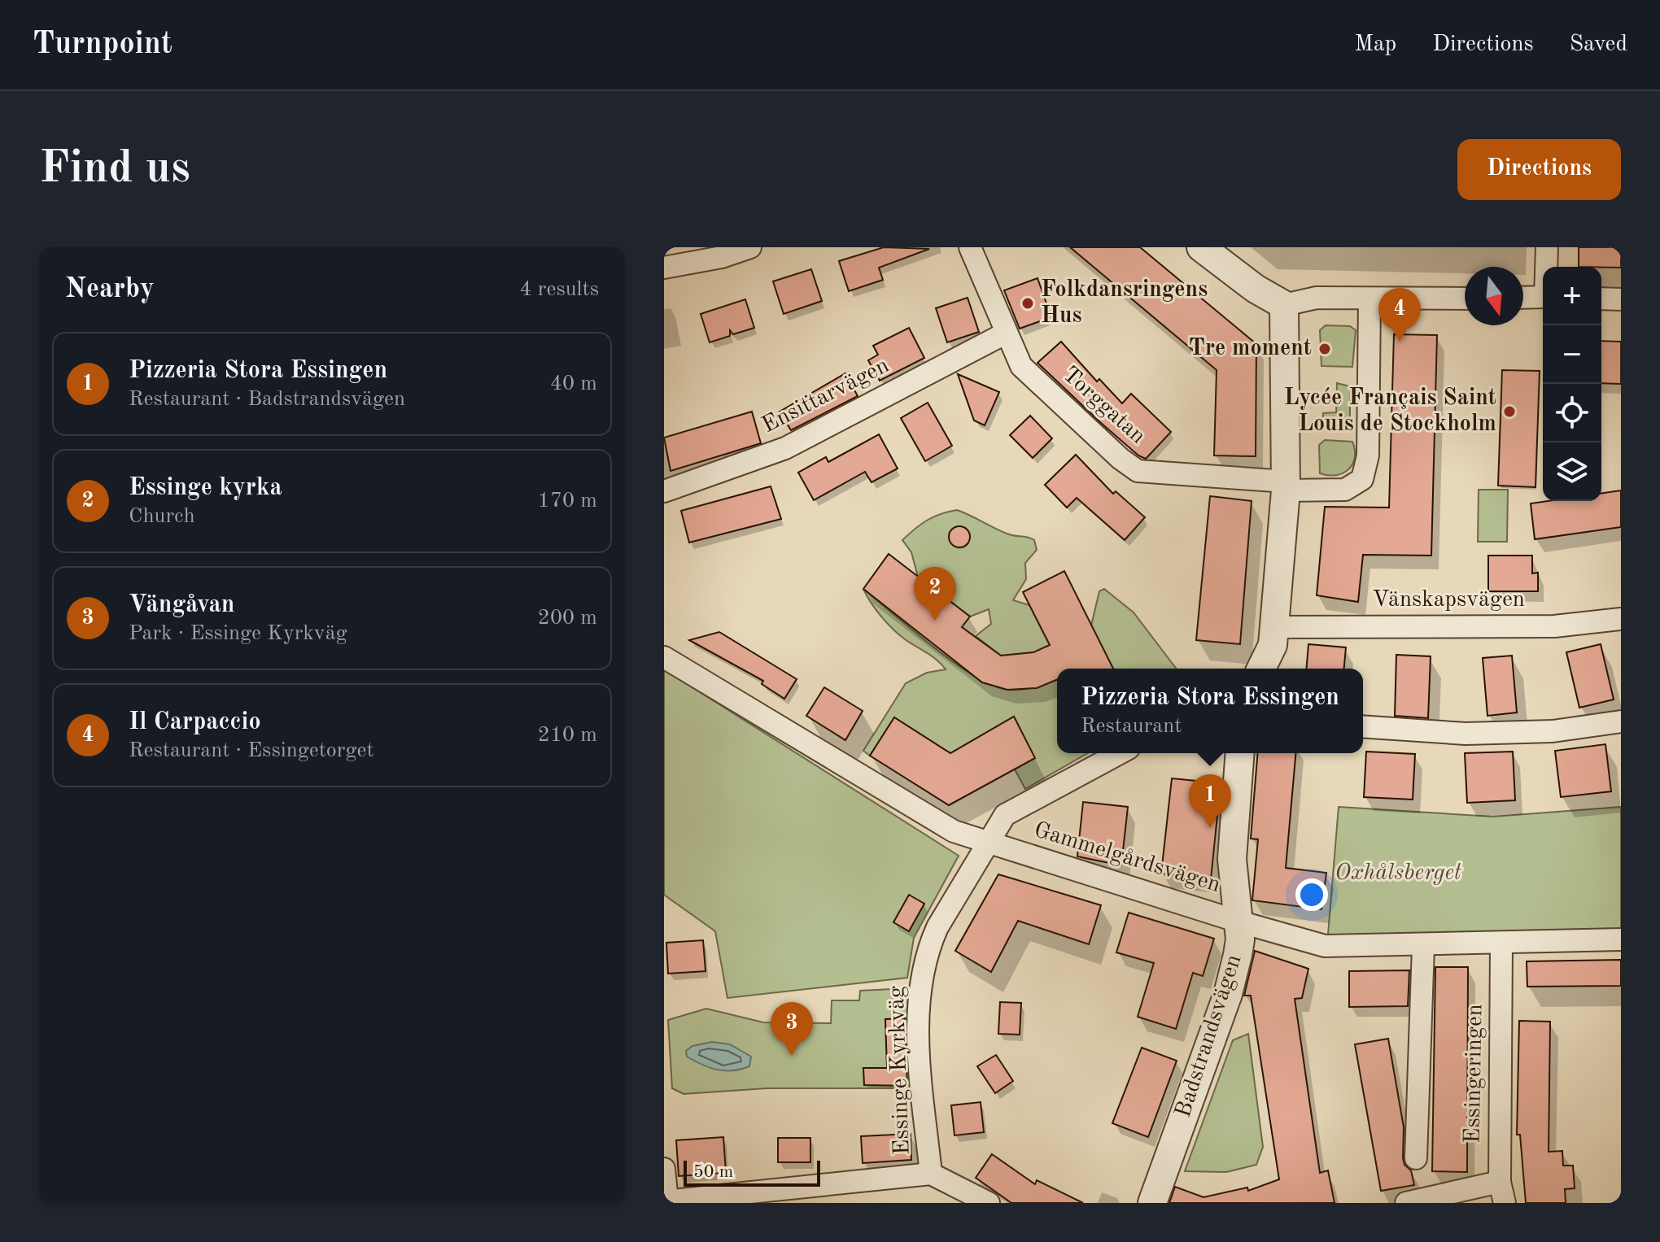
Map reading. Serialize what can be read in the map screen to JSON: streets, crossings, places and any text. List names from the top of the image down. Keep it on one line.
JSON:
{"streets":{"street":["Ensittarvägen","Torggatan","Vänskapsvägen","Gammelgårdsvägen","Badstrandsvägen","Essinge Kyrkväg","Essingeringen"]},"crossings":[["Ensittarvägen","Torggatan"],["Gammelgårdsvägen","Badstrandsvägen"],["Gammelgårdsvägen","Essinge Kyrkväg"],["Gammelgårdsvägen","Essingeringen"]],"parks":["Oxhålsberget"],"places":["Folkdansringens Hus","Tre moment","Lycée Français Saint Louis de Stockholm"],"scale_bar":"50 m","north":"bottom","page":{"header":"Turnpoint","nav":["Map","Directions","Saved"],"buttons":"Directions","title":"Find us","heading":["Nearby","4 results"],"map_buttons":["+","−"],"pins":["4","2","1","3"],"list":[{"mark":"1","name":"Pizzeria Stora Essingen","note":"Restaurant · Badstrandsvägen","value":"40 m"},{"mark":"2","name":"Essinge kyrka","note":"Church","value":"170 m"},{"mark":"3","name":"Vängåvan","note":"Park · Essinge Kyrkväg","value":"200 m"},{"mark":"4","name":"Il Carpaccio","note":"Restaurant · Essingetorget","value":"210 m"}],"popup":["Pizzeria Stora Essingen","Restaurant"],"scale":"50 m"}}
